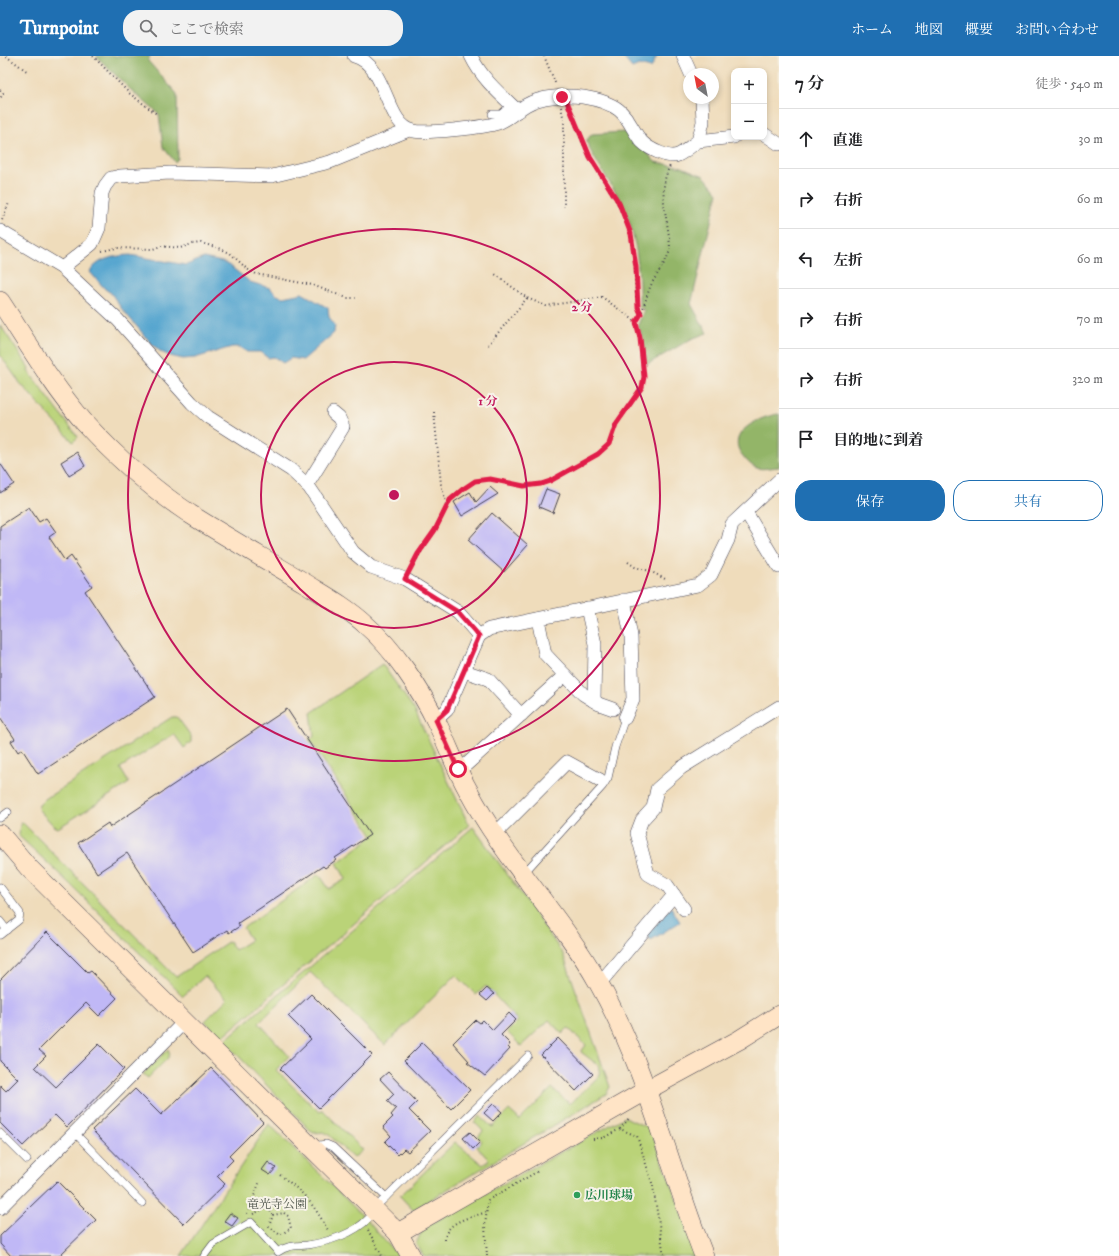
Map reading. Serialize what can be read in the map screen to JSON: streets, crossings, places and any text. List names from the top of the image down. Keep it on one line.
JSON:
{"parks":["竜光寺公園"],"places":["広川球場"],"north":"top left","page":{"header":"Turnpoint","search":"ここで検索","nav":["ホーム","地図","概要","お問い合わせ"],"heading":["7 分","徒歩 · 540 m"],"map_buttons":["+","−"],"list":[["直進","30 m"],["右折","60 m"],["左折","60 m"],["右折","70 m"],["右折","320 m"],"目的地に到着"],"buttons":["保存","共有"]},"rings":["2 分","1 分"]}
